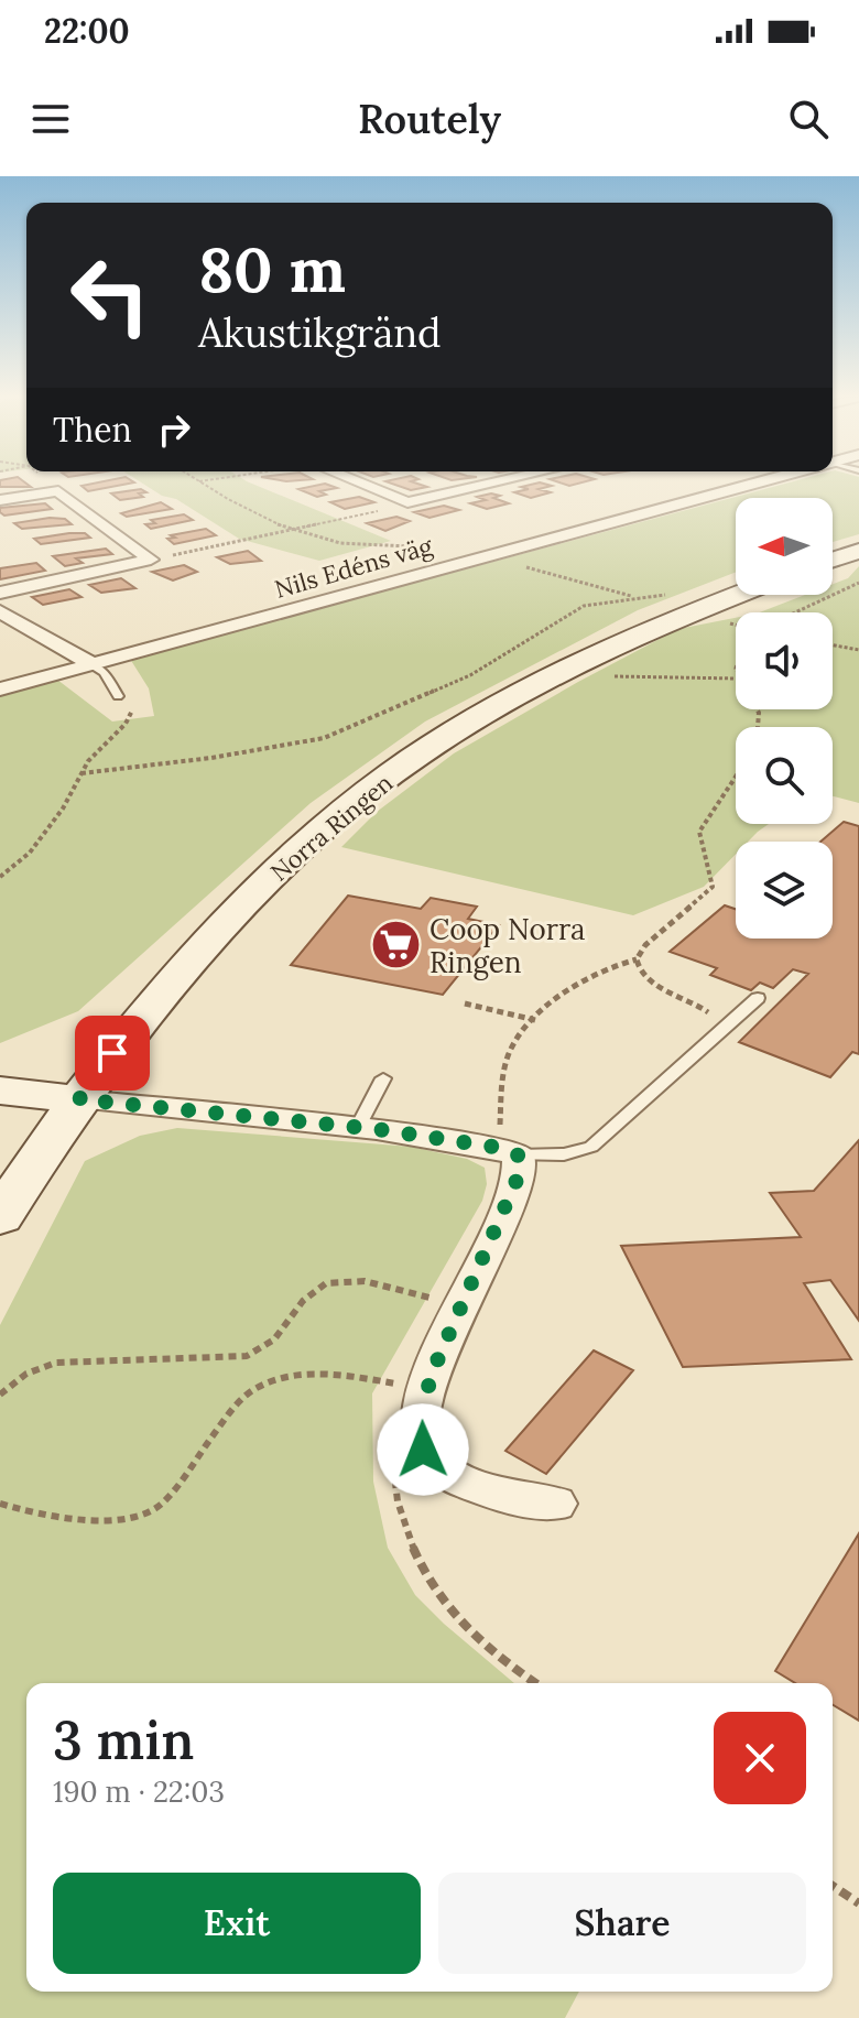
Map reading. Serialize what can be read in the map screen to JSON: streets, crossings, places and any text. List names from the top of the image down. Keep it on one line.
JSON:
{"streets":{"main road":["Norra Ringen"],"street":["Nils Edéns väg"]},"places":{"supermarket":["Coop Norra Ringen"]},"north":"left","page":{"status":"22:00","header":"Routely","turn":["80 m","Akustikgränd"],"then":"Then","heading":["3 min","190 m · 22:03"],"buttons":["Exit","Share"]}}
